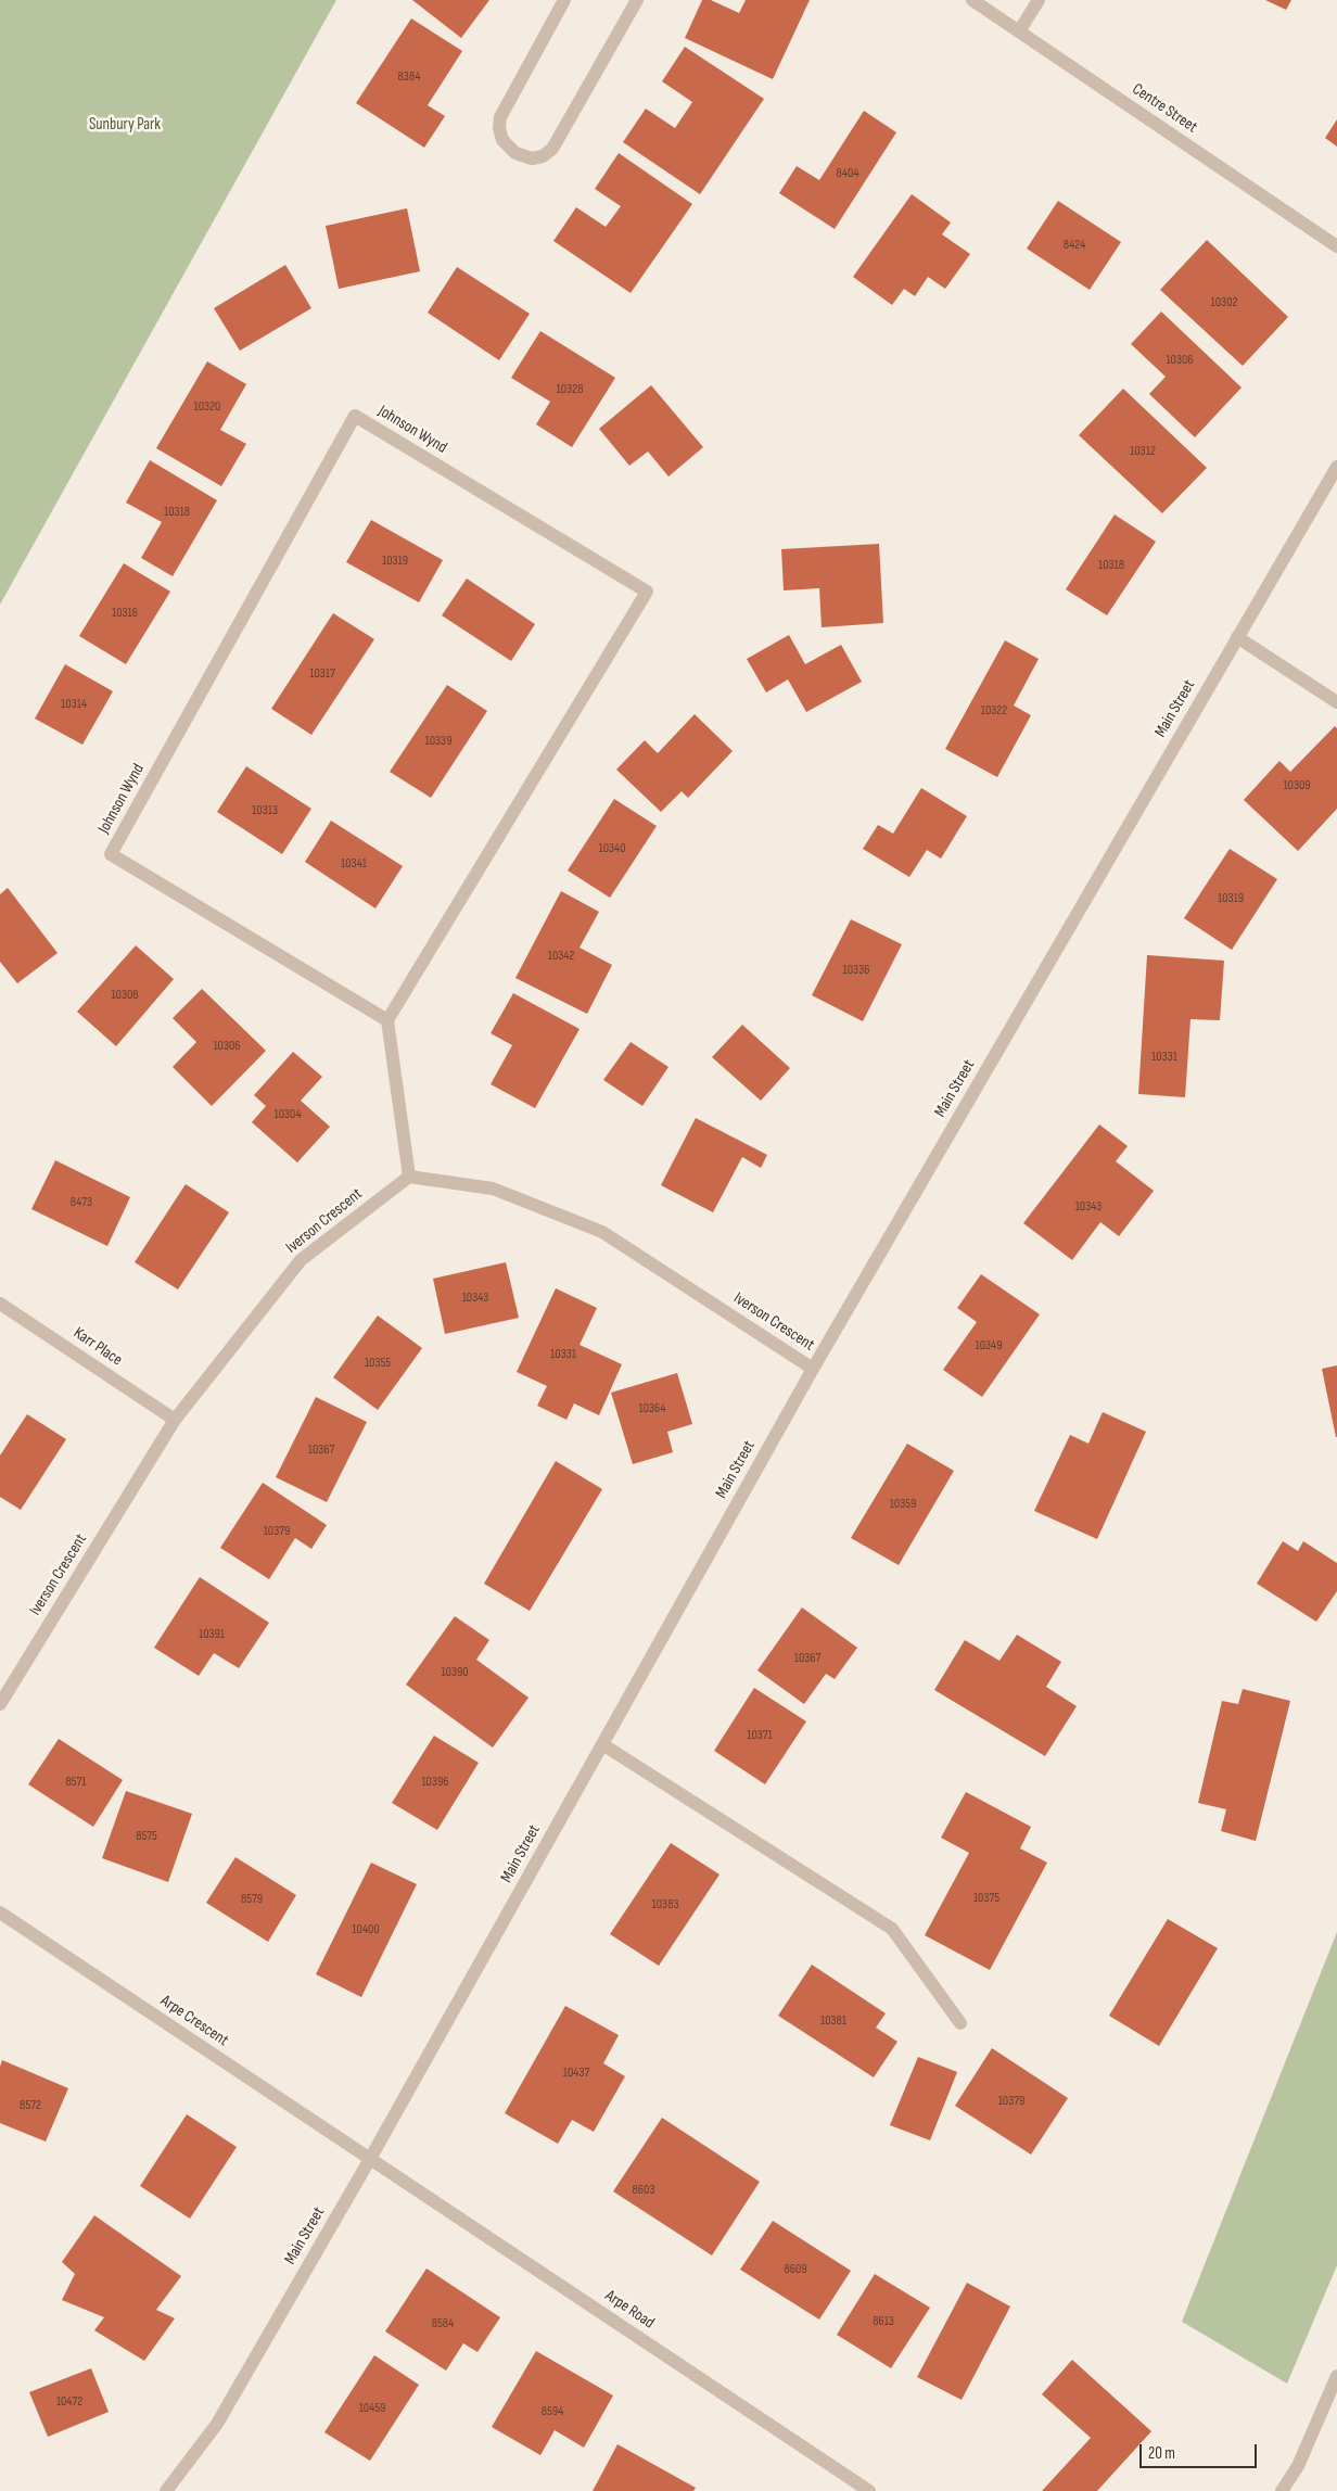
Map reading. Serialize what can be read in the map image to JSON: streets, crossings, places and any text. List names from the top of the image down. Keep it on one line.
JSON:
{"streets":{"street":["Centre Street","Johnson Wynd","Main Street","Iverson Crescent","Karr Place","Arpe Crescent","Arpe Road"]},"crossings":[["Main Street","Iverson Crescent"],["Main Street","Arpe Crescent"],["Main Street","Arpe Road"],["Iverson Crescent","Karr Place"],["Arpe Crescent","Arpe Road"]],"parks":["Sunbury Park"],"house_numbers":["8384","8404","8424","10302","10306","10328","10320","10312","10318","10319","10318","10316","10317","10314","10322","10339","10309","10313","10340","10341","10319","10342","10336","10308","10306","10331","10304","8473","10343","10343","10349","10331","10355","10364","10367","10359","10379","10391","10367","10390","10371","8571","10396","8575","10375","8579","10383","10400","10381","10437","10379","8572","8603","8609","8613","8584","10472","10459","8594"],"scale_bar":"20 m"}
